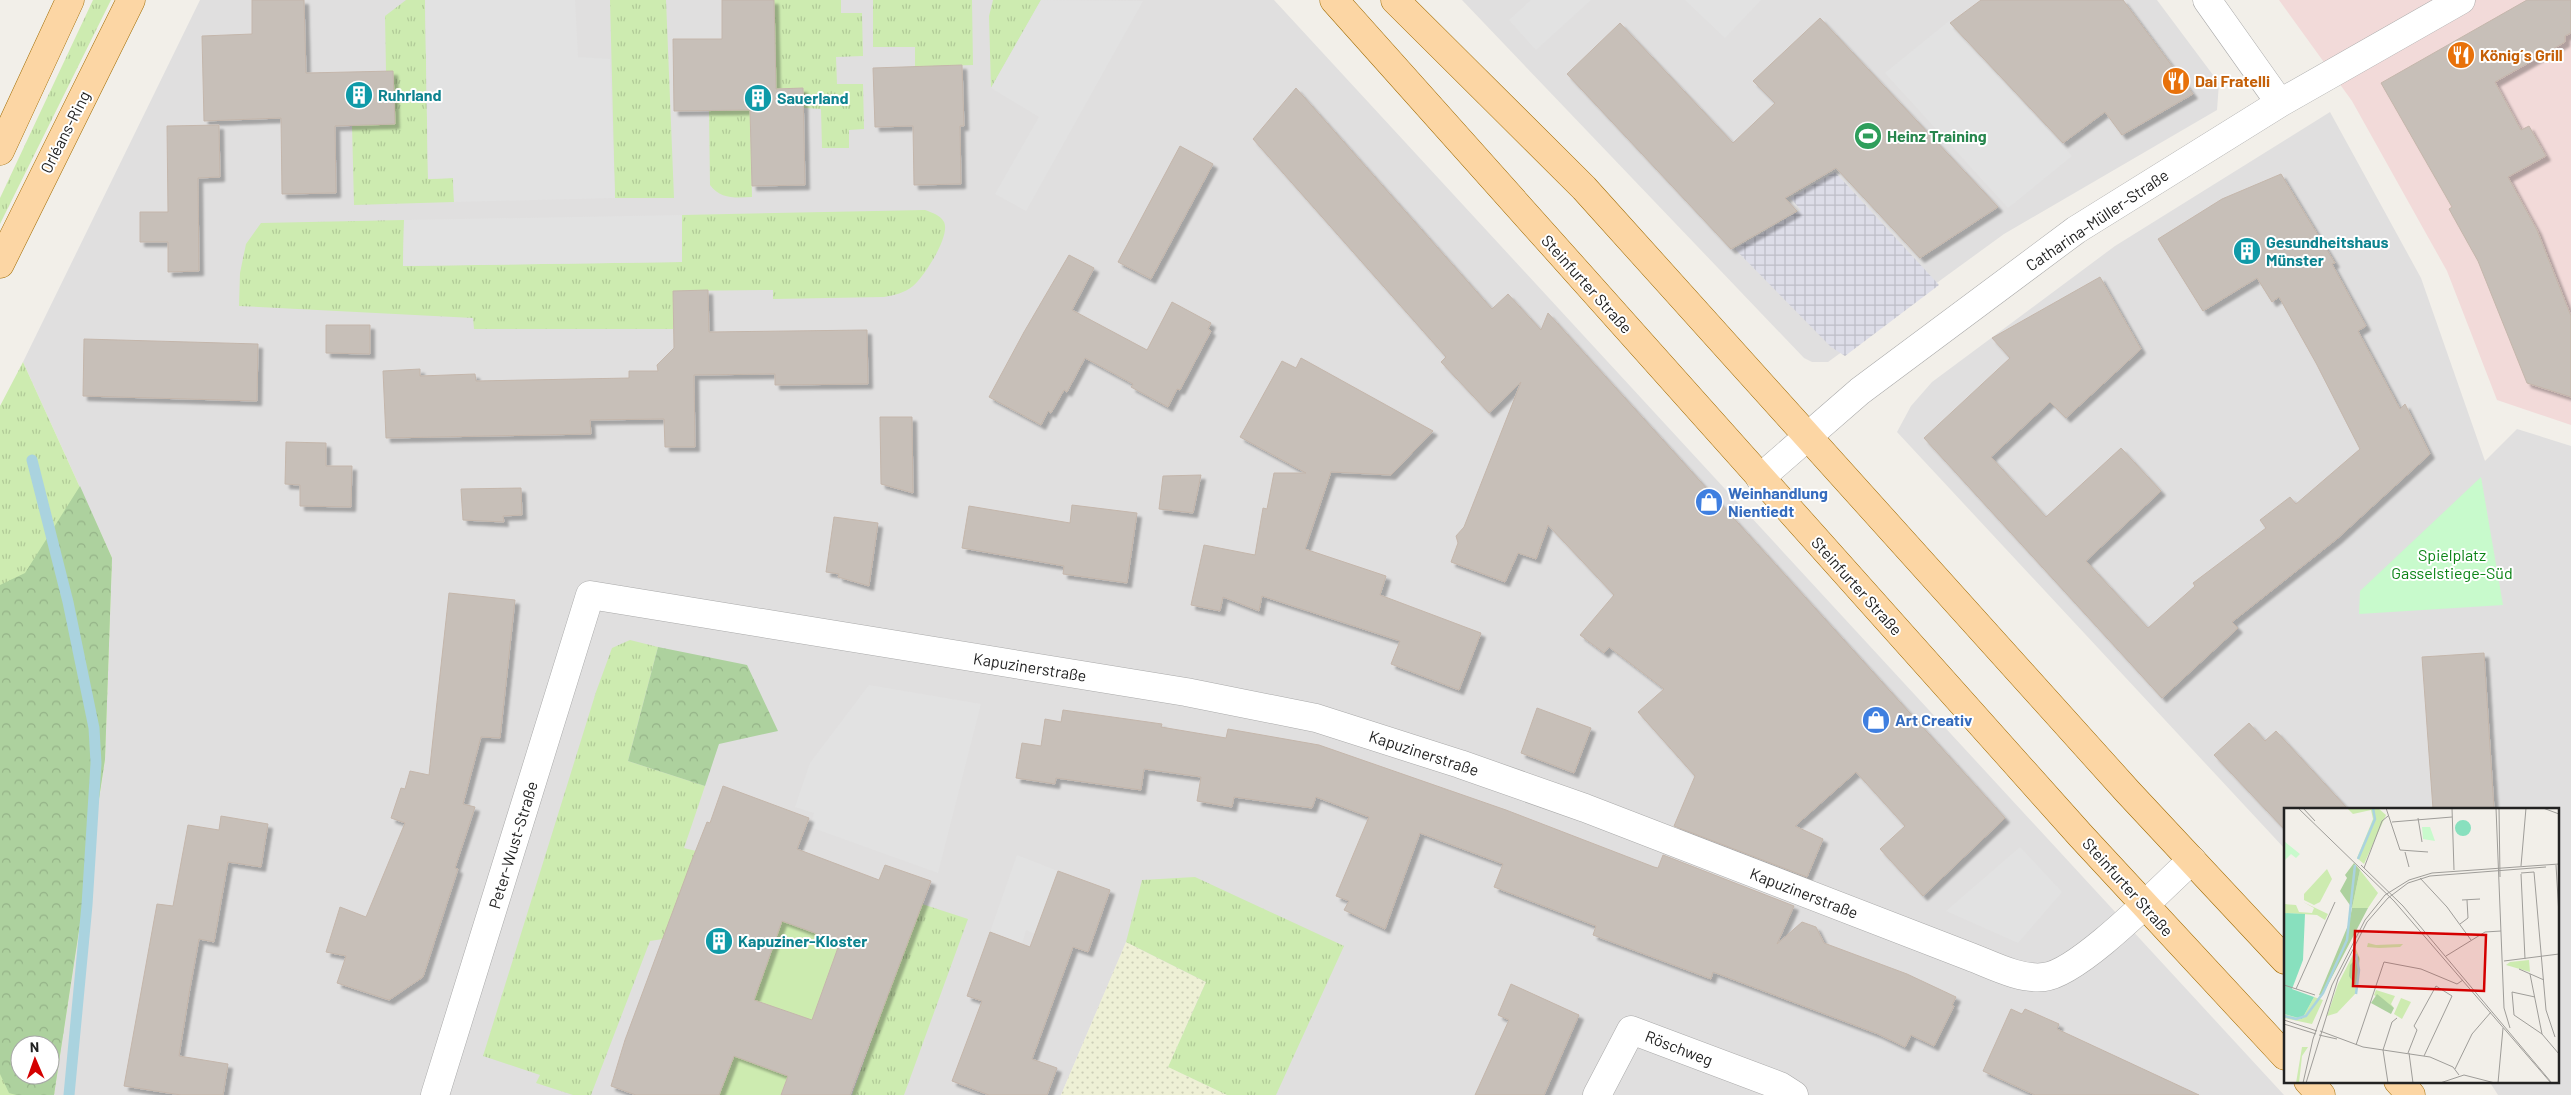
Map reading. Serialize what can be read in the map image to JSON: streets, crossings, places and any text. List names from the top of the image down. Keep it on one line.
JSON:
{"streets":{"main road":["Orléans-Ring","Steinfurter Straße"],"street":["Catharina-Müller-Straße","Kapuzinerstraße","Peter-Wust-Straße","Röschweg"]},"crossings":[["Catharina-Müller-Straße","Steinfurter Straße"],["Steinfurter Straße","Kapuzinerstraße"],["Kapuzinerstraße","Peter-Wust-Straße"]],"parks":["Spielplatz Gasselstiege-Süd"],"places":{"restaurant":["König´s Grill","Dai Fratelli"],"building":["Ruhrland","Sauerland","Gesundheitshaus Münster","Kapuziner-Kloster"],"sports":["Heinz Training"],"shop":["Weinhandlung Nientiedt","Art Creativ"]},"north":"top"}
